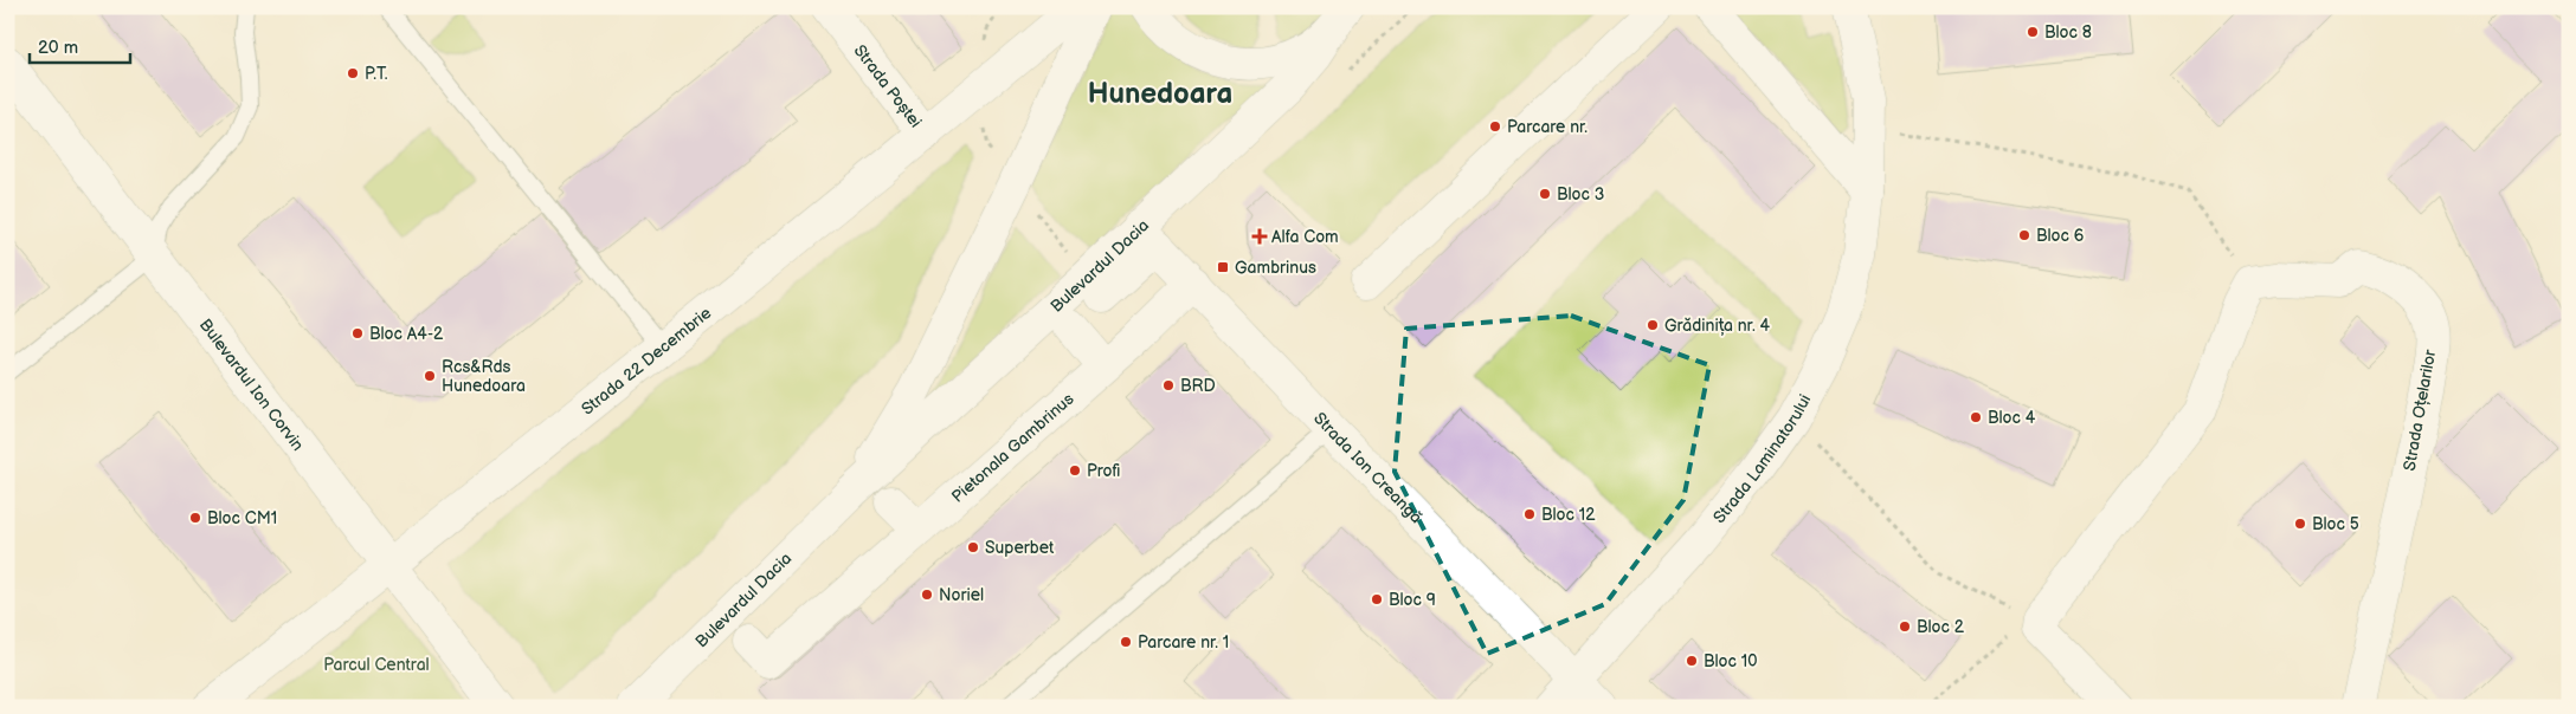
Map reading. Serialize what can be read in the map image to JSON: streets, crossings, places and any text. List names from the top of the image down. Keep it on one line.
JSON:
{"streets":{"street":["Strada Poștei","Bulevardul Dacia","Strada 22 Decembrie","Bulevardul Ion Corvin","Strada Oțelarilor","Pietonala Gambrinus","Strada Laminatorului","Strada Ion Creangă"]},"crossings":[["Strada Poștei","Strada 22 Decembrie"],["Bulevardul Dacia","Strada Ion Creangă"],["Strada 22 Decembrie","Bulevardul Ion Corvin"],["Pietonala Gambrinus","Strada Ion Creangă"],["Strada Laminatorului","Strada Ion Creangă"]],"districts":["Hunedoara"],"parks":["Parcul Central"],"places":{"other":["Bloc 8","P.T.","Parcare nr.","Bloc 3","Bloc 6","Grădinița nr. 4","Bloc A4-2","Rcs&Rds Hunedoara","BRD","Bloc 4","Profi","Bloc 12","Bloc CM1","Bloc 5","Superbet","Noriel","Bloc 9","Bloc 2","Parcare nr. 1","Bloc 10"],"health":["Alfa Com"],"transit":["Gambrinus"]},"scale_bar":"20 m"}
